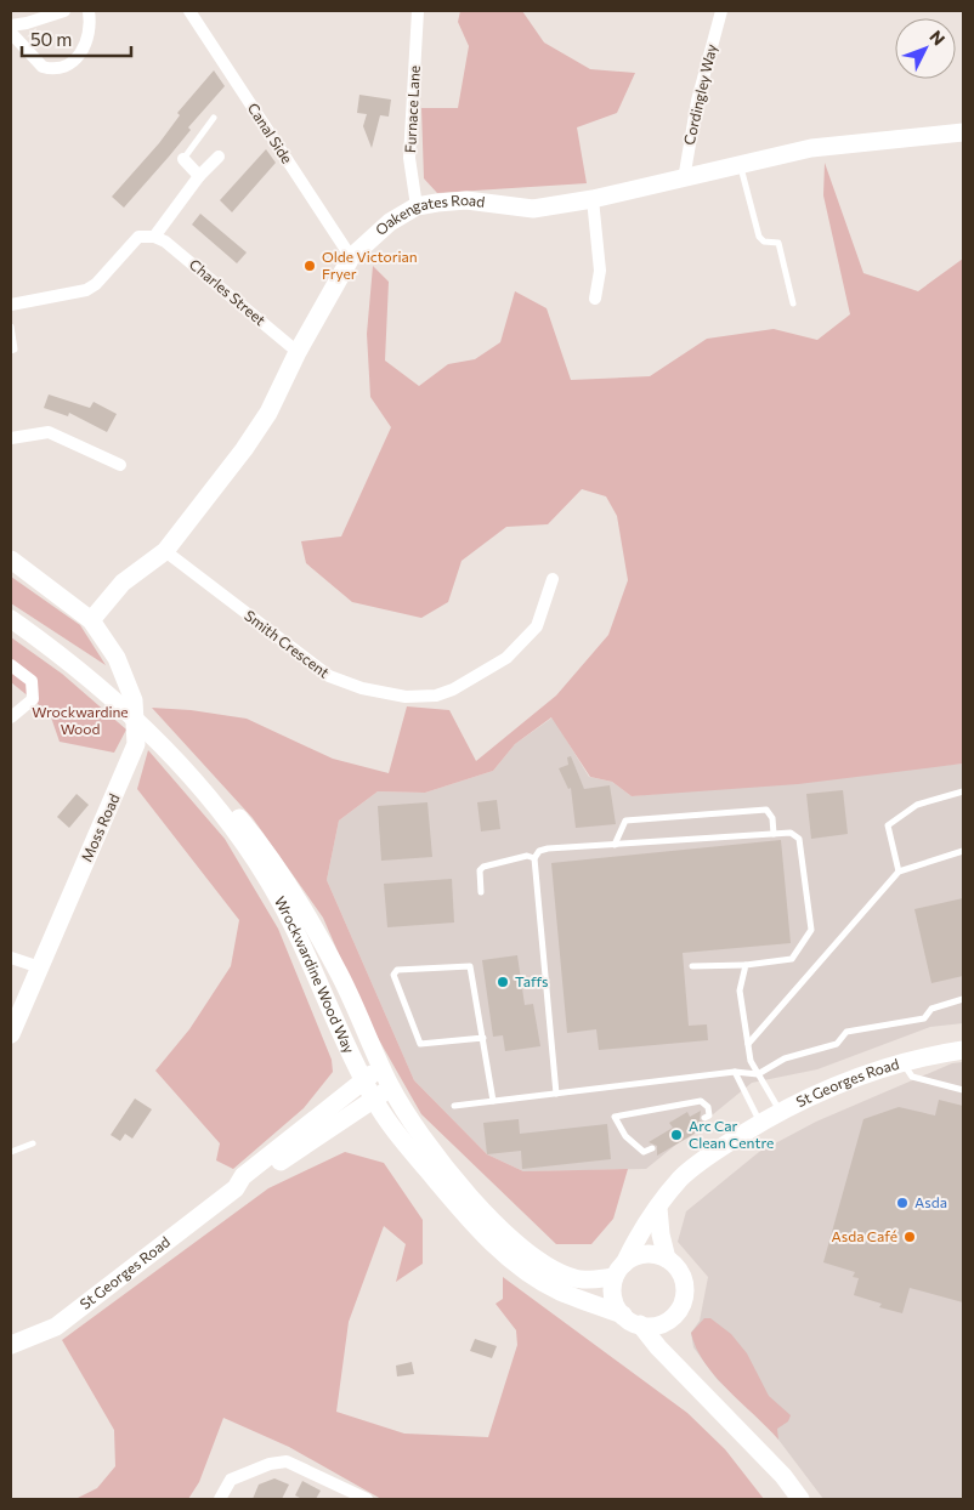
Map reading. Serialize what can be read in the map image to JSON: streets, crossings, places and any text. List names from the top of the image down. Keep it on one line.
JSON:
{"streets":{"street":["Cordingley Way","Furnace Lane","Canal Side","Oakengates Road","Charles Street","Smith Crescent","Moss Road","Wrockwardine Wood Way","St Georges Road"]},"crossings":[["Cordingley Way","Oakengates Road"],["Furnace Lane","Oakengates Road"],["Canal Side","Oakengates Road"],["Oakengates Road","Charles Street"],["Oakengates Road","Smith Crescent"],["Oakengates Road","Moss Road"],["Wrockwardine Wood Way","St Georges Road"]],"parks":["Wrockwardine Wood"],"places":["Olde Victorian Fryer","Taffs","Arc Car Clean Centre","Asda","Asda Café"],"scale_bar":"50 m","north":"top right"}
